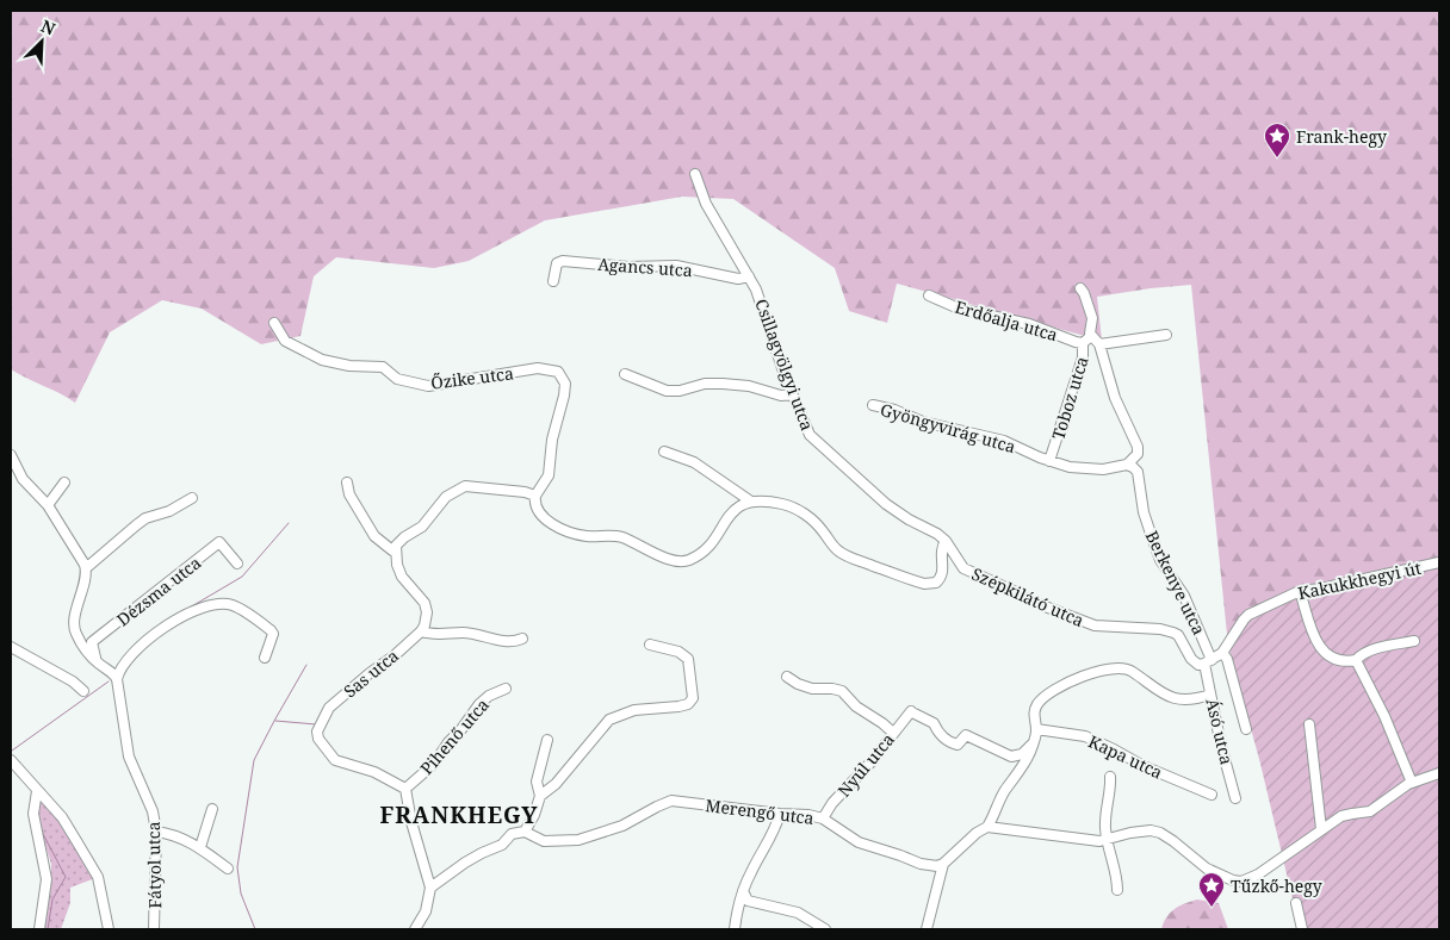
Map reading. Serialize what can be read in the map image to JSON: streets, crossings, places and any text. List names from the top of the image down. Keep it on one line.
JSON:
{"streets":{"street":["Agancs utca","Erdőalja utca","Csillagvölgyi utca","Őzike utca","Toboz utca","Gyöngyvirág utca","Kakukkhegyi út","Berkenye utca","Dézsma utca","Szépkilátó utca","Sas utca","Ásó utca","Pihenő utca","Kapa utca","Nyúl utca","Merengő utca","Fátyol utca"]},"crossings":[["Agancs utca","Csillagvölgyi utca"],["Erdőalja utca","Toboz utca"],["Csillagvölgyi utca","Szépkilátó utca"],["Toboz utca","Gyöngyvirág utca"],["Gyöngyvirág utca","Berkenye utca"],["Berkenye utca","Szépkilátó utca"],["Berkenye utca","Ásó utca"],["Szépkilátó utca","Ásó utca"],["Sas utca","Pihenő utca"],["Nyúl utca","Merengő utca"]],"districts":["FRANKHEGY"],"places":{"place":["Frank-hegy","Tűzkő-hegy"]},"north":"top right"}
